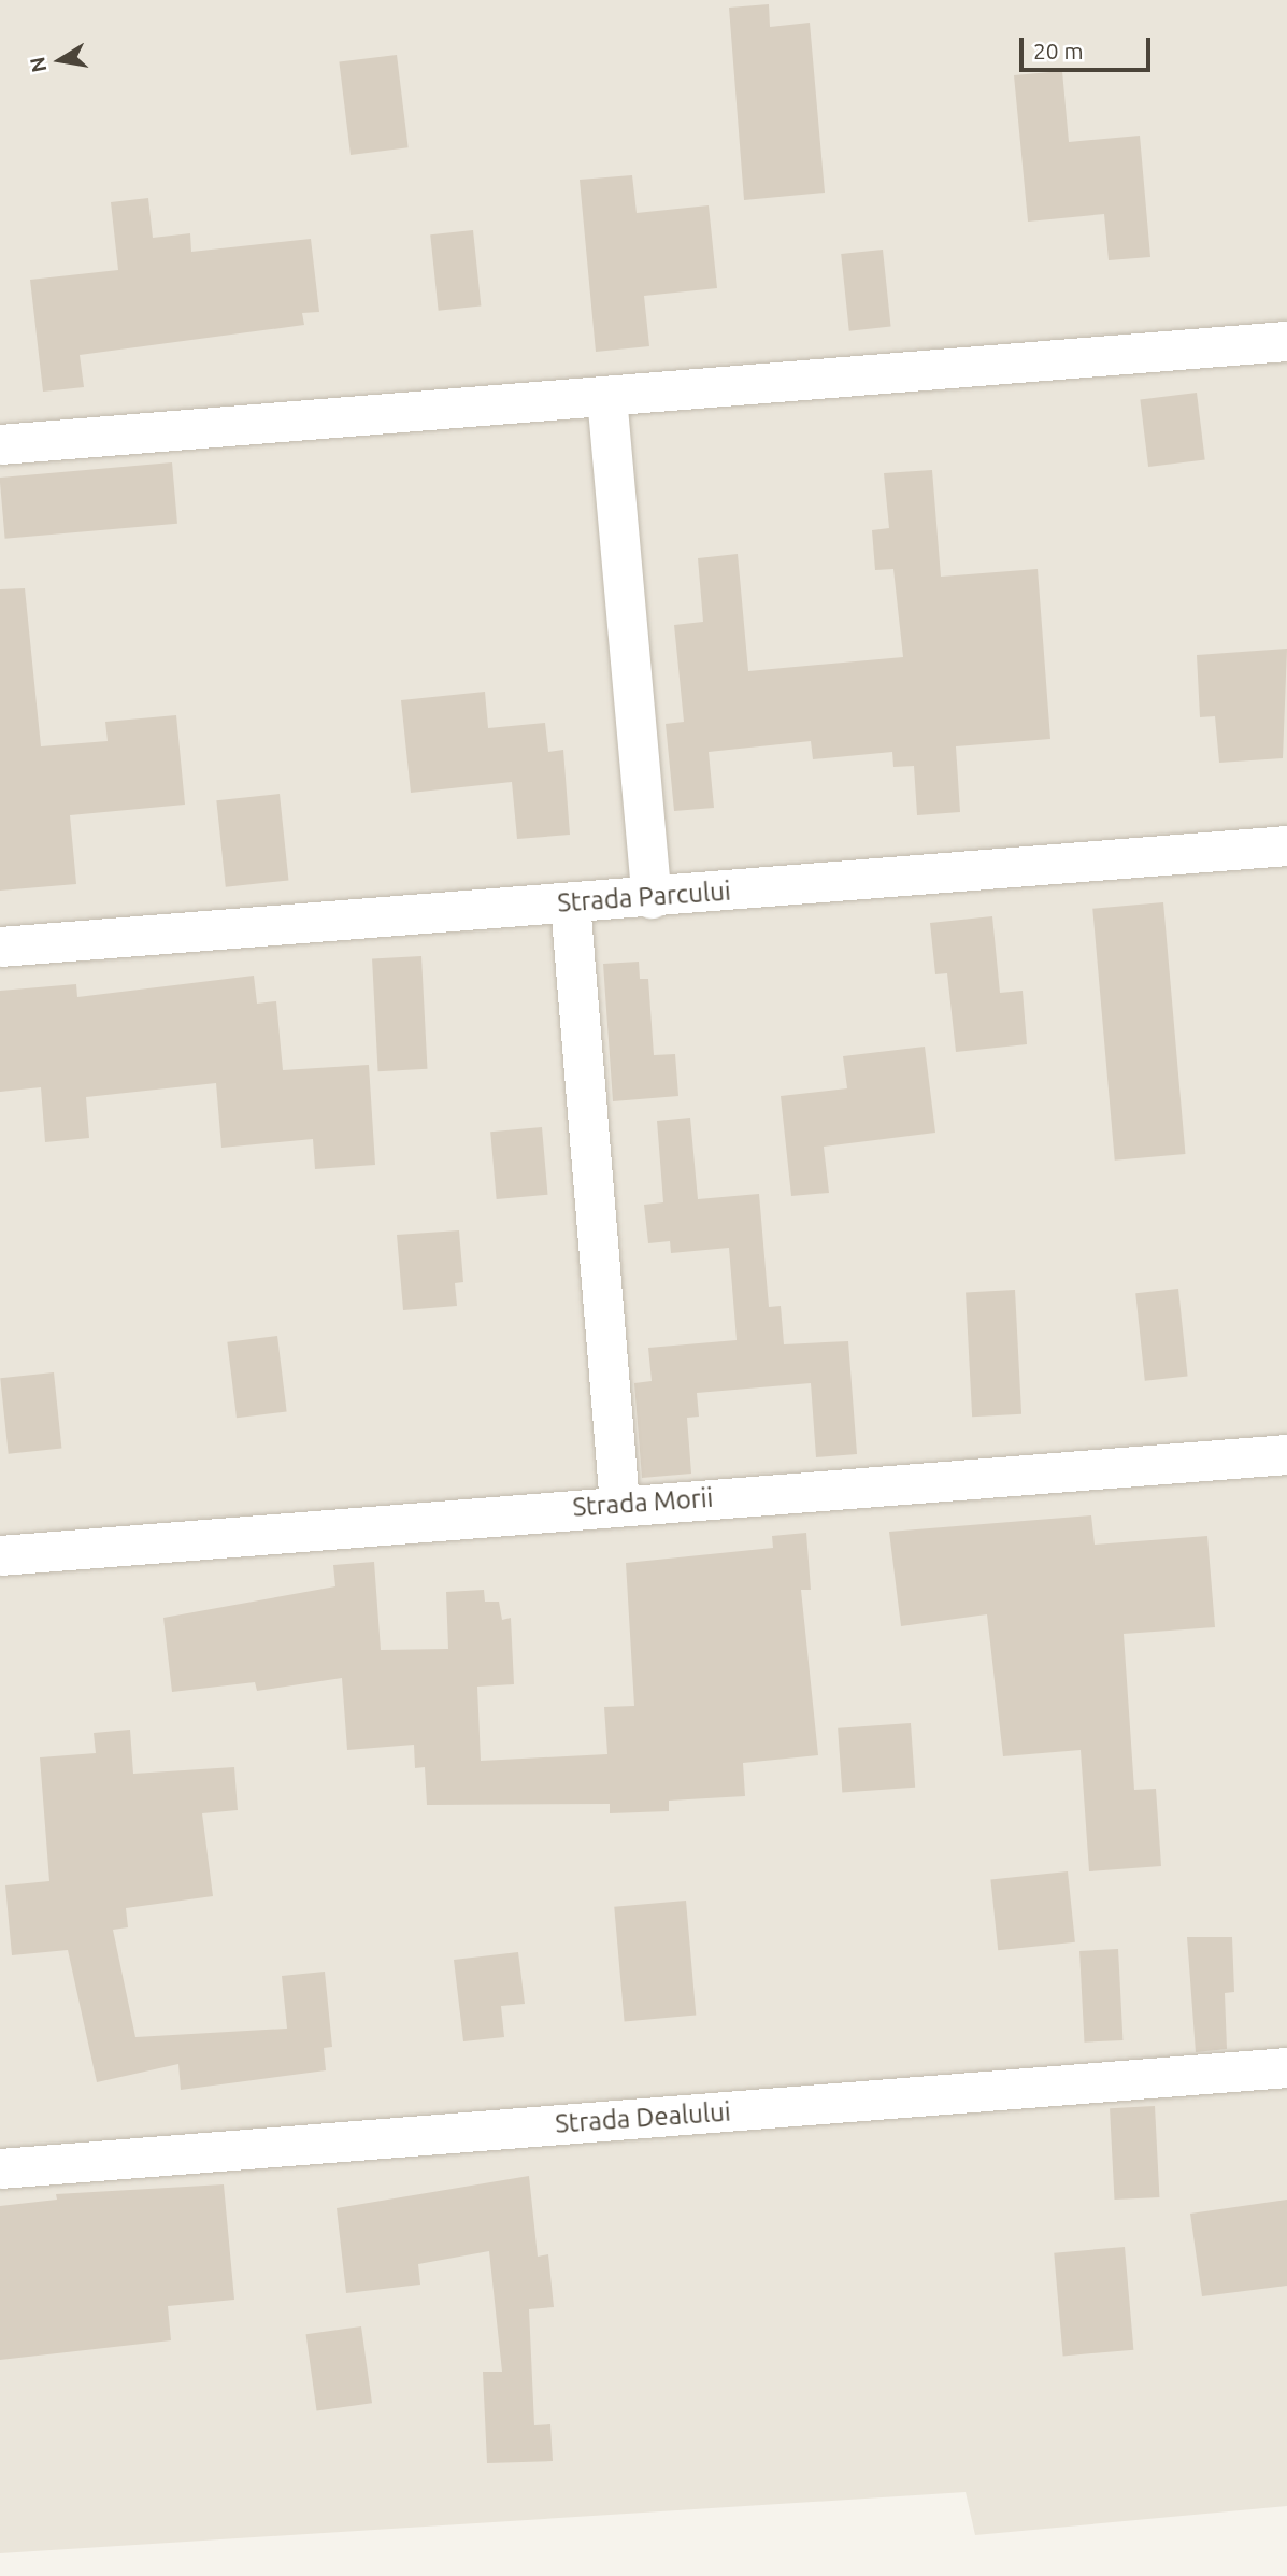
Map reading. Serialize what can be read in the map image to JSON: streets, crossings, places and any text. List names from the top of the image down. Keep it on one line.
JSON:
{"streets":{"street":["Strada Parcului","Strada Morii","Strada Dealului"]},"scale_bar":"20 m","north":"left"}
